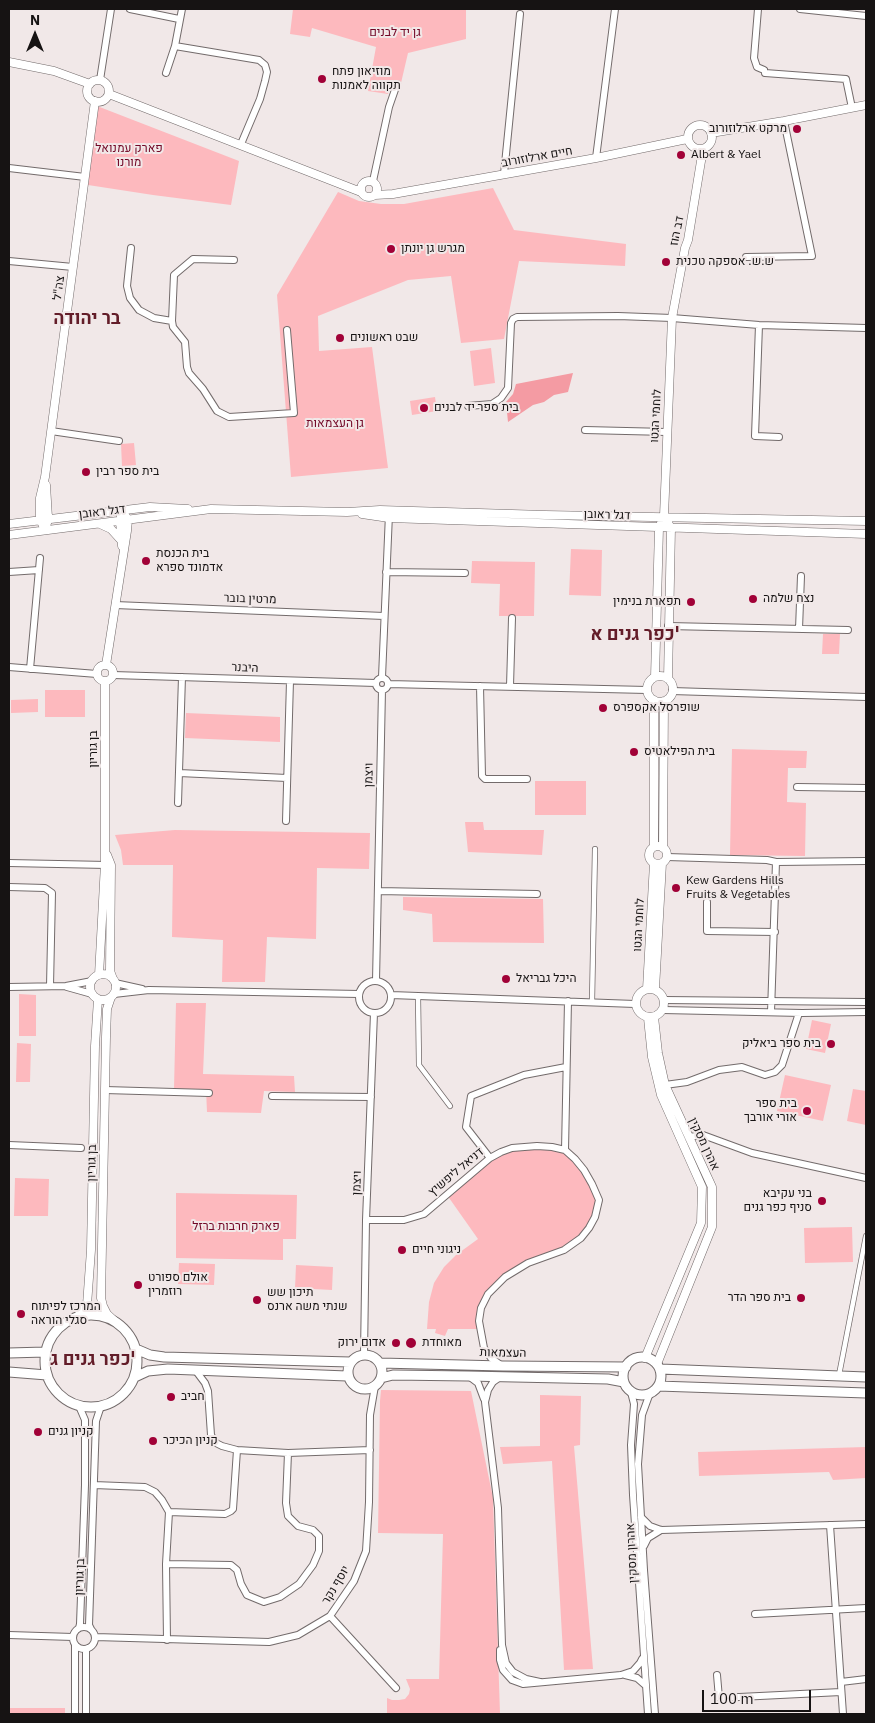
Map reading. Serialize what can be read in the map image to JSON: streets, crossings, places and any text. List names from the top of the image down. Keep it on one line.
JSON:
{"streets":{"main road":["העצמאות"],"street":["חיים ארלוזורוב","דב הוז","צה\"ל","לוחמי הגטו","דגל ראובן","מרטין בובר","היבנר","בן גוריון","ויצמן","אהרן מסקין","דניאל ליפשיץ","אהרון מסקין","יוסף נקר"]},"crossings":[["חיים ארלוזורוב","דב הוז"],["דב הוז","לוחמי הגטו"],["צה\"ל","דגל ראובן"],["לוחמי הגטו","דגל ראובן"],["לוחמי הגטו","אהרן מסקין"],["היבנר","בן גוריון"],["היבנר","ויצמן"],["בן גוריון","יוסף נקר"],["ויצמן","דניאל ליפשיץ"],["ויצמן","העצמאות"],["ויצמן","יוסף נקר"],["אהרן מסקין","העצמאות"],["אהרן מסקין","אהרון מסקין"],["העצמאות","אהרון מסקין"],["העצמאות","יוסף נקר"]],"districts":["בר יהודה","כפר גנים א'","כפר גנים ג'"],"parks":["גן יד לבנים","פארק עמנואל מורנו","גן העצמאות","פארק חרבות ברזל"],"places":["מוזיאון פתח תקווה לאמנות","מרקט ארלוזורוב","Albert & Yael","מגרש גן יונתן","ש.ש. אספקה טכנית","שבט ראשונים","בית ספר יד לבנים","בית ספר רבין","בית הכנסת אדמונד ספרא","נצח שלמה","תפארת בנימין","שופרסל אקספרס","בית הפילאטיס","Kew Gardens Hills Fruits & Vegetables","היכל גבריאל","בית ספר ביאליק","בית ספר אורי אורבך","בני עקיבא סניף כפר גנים","ניגוני חיים","אולם ספורט רוזמרין","בית ספר הדר","תיכון שש שנתי משה ארנס","המרכז לפיתוח סגלי הוראה","אדום ירוק","מאוחדת","חביב","קניון גנים","קניון הכיכר"],"scale_bar":"100 m","north":"top"}
